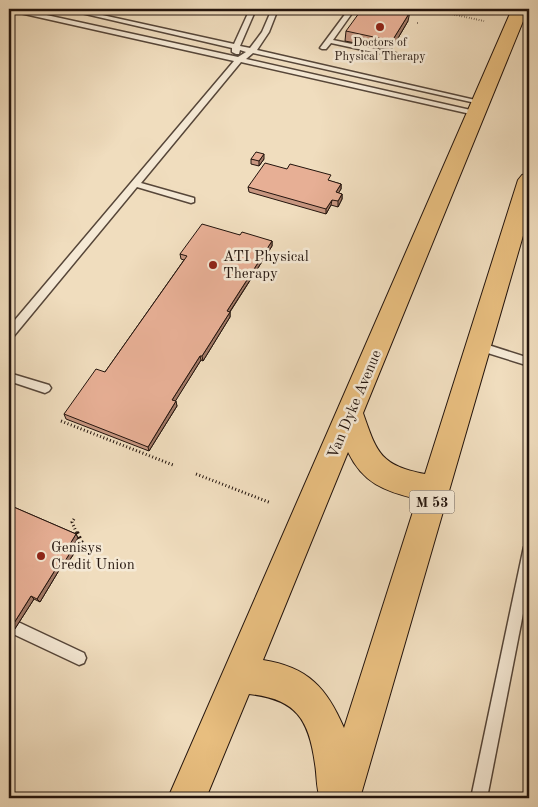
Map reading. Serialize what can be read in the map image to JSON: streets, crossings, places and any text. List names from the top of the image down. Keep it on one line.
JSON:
{"streets":{"main road":["Van Dyke Avenue","M 53"]},"places":["Doctors of Physical Therapy","ATI Physical Therapy","Genisys Credit Union"]}
